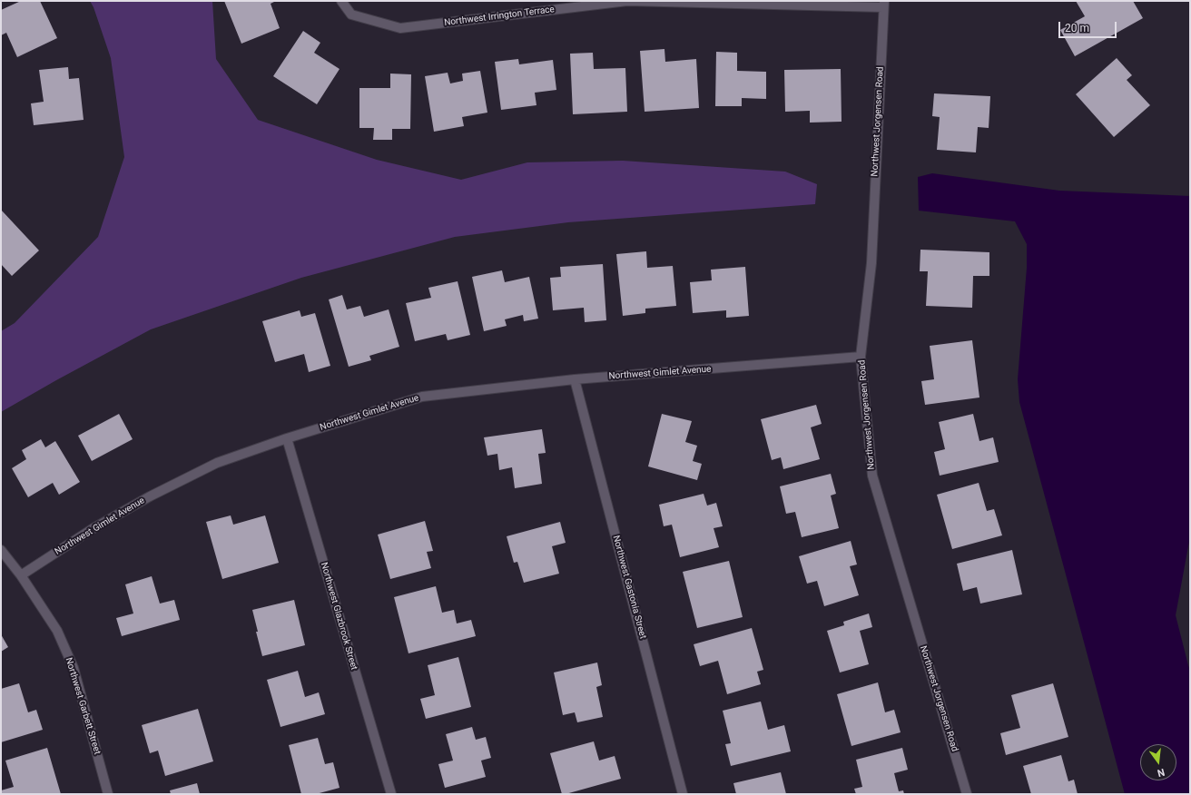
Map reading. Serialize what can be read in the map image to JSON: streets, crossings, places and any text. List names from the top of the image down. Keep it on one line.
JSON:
{"streets":{"street":["Northwest Irrington Terrace","Northwest Jorgensen Road","Northwest Gimlet Avenue","Northwest Gastonia Street","Northwest Glazbrook Street","Northwest Garbett Street"]},"crossings":[["Northwest Irrington Terrace","Northwest Jorgensen Road"],["Northwest Jorgensen Road","Northwest Gimlet Avenue"],["Northwest Gimlet Avenue","Northwest Gastonia Street"],["Northwest Gimlet Avenue","Northwest Glazbrook Street"],["Northwest Gimlet Avenue","Northwest Garbett Street"]],"scale_bar":"20 m","north":"bottom"}
